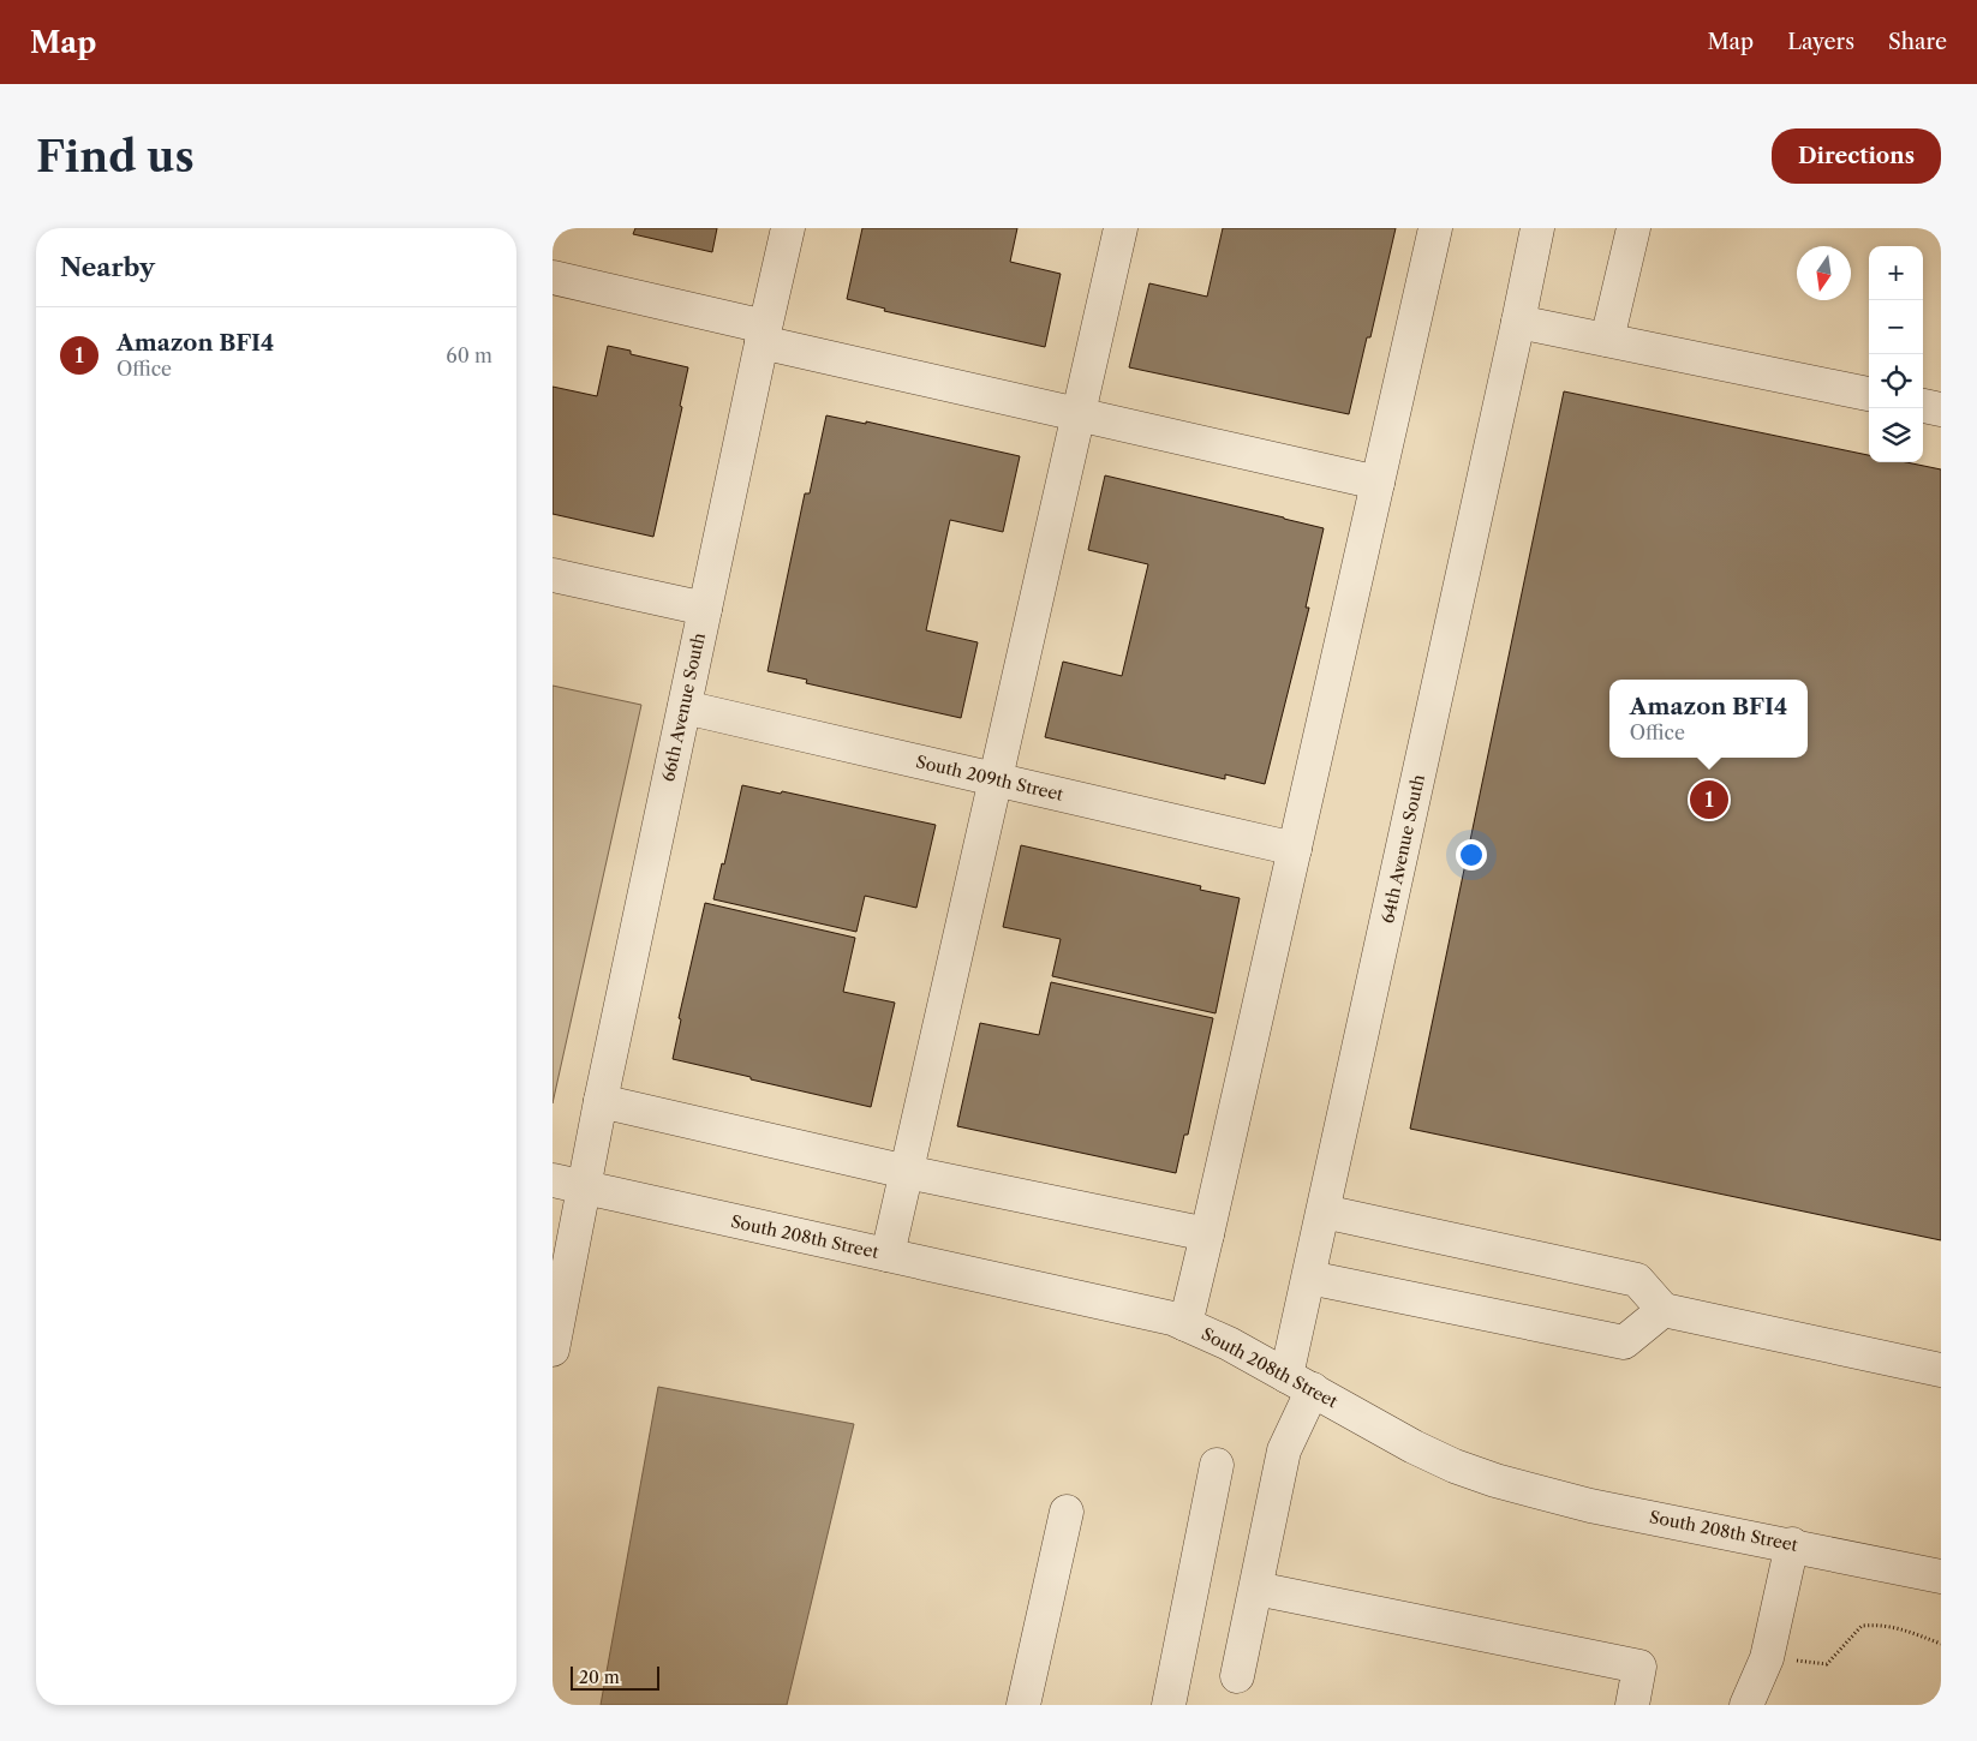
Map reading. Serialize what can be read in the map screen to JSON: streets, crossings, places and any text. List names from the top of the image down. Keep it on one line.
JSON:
{"streets":{"street":["66th Avenue South","South 209th Street","64th Avenue South","South 208th Street"]},"crossings":[["66th Avenue South","South 209th Street"],["66th Avenue South","South 208th Street"],["64th Avenue South","South 208th Street"]],"scale_bar":"20 m","north":"bottom","page":{"header":"Map","nav":["Map","Layers","Share"],"buttons":"Directions","title":"Find us","heading":"Nearby","map_buttons":["+","−"],"list":[{"mark":"1","name":"Amazon BFI4","note":"Office","value":"60 m"}],"popup":["Amazon BFI4","Office"],"pins":"1","scale":"20 m"}}
